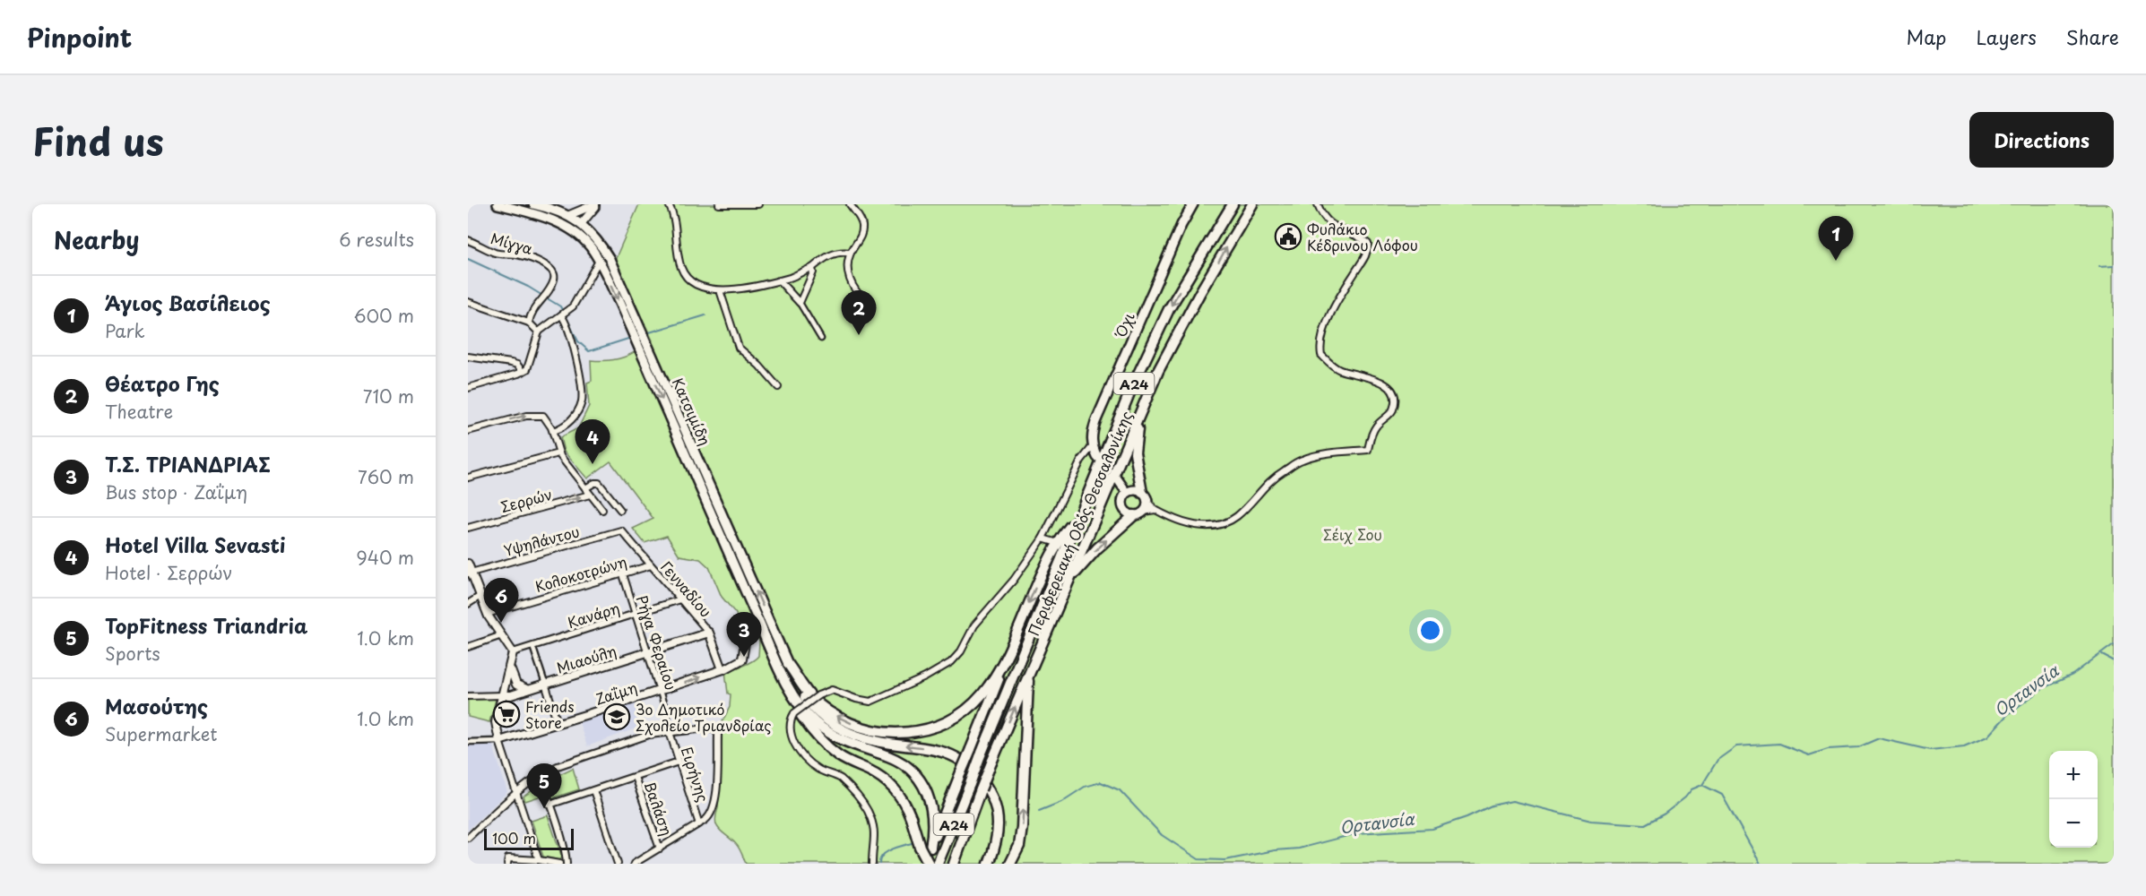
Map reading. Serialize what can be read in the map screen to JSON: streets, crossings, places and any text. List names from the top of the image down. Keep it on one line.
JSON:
{"streets":{"highway":["Α24","Περιφερειακή Οδός Θεσσαλονίκης"],"main road":["Όχι","Κατσιμίδη"],"street":["Μίγγα","Σερρών","Υψηλάντου","Κολοκοτρώνη","Γενναδίου","Κανάρη","Ρήγα Φεραίου","Μιαούλη","Ζαΐμη","Ειρήνης","Βαλάση"]},"crossings":[["Υψηλάντου","Γενναδίου"],["Κολοκοτρώνη","Γενναδίου"],["Κολοκοτρώνη","Ρήγα Φεραίου"],["Γενναδίου","Κανάρη"],["Γενναδίου","Μιαούλη"],["Γενναδίου","Ζαΐμη"],["Κανάρη","Ρήγα Φεραίου"],["Ρήγα Φεραίου","Μιαούλη"],["Ρήγα Φεραίου","Ζαΐμη"]],"water":["Ορτανσία"],"parks":["Σέιχ Σου"],"places":{"public building":["Φυλάκιο Κέδρινου Λόφου"],"supermarket":["Friends Store"],"school or university":["3ο Δημοτικό Σχολείο Τριανδρίας"]},"scale_bar":"100 m","page":{"header":"Pinpoint","nav":["Map","Layers","Share"],"title":"Find us","buttons":"Directions","heading":["Nearby","6 results"],"pins":["1","2","4","6","3","5"],"list":[{"mark":"1","name":"Άγιος Βασίλειος","note":"Park","value":"600 m"},{"mark":"2","name":"Θέατρο Γης","note":"Theatre","value":"710 m"},{"mark":"3","name":"Τ.Σ. ΤΡΙΑΝΔΡΙΑΣ","note":"Bus stop · Ζαΐμη","value":"760 m"},{"mark":"4","name":"Hotel Villa Sevasti","note":"Hotel · Σερρών","value":"940 m"},{"mark":"5","name":"TopFitness Triandria","note":"Sports","value":"1.0 km"},{"mark":"6","name":"Μασούτης","note":"Supermarket","value":"1.0 km"}],"map_buttons":["+","−"],"scale":"100 m"}}
